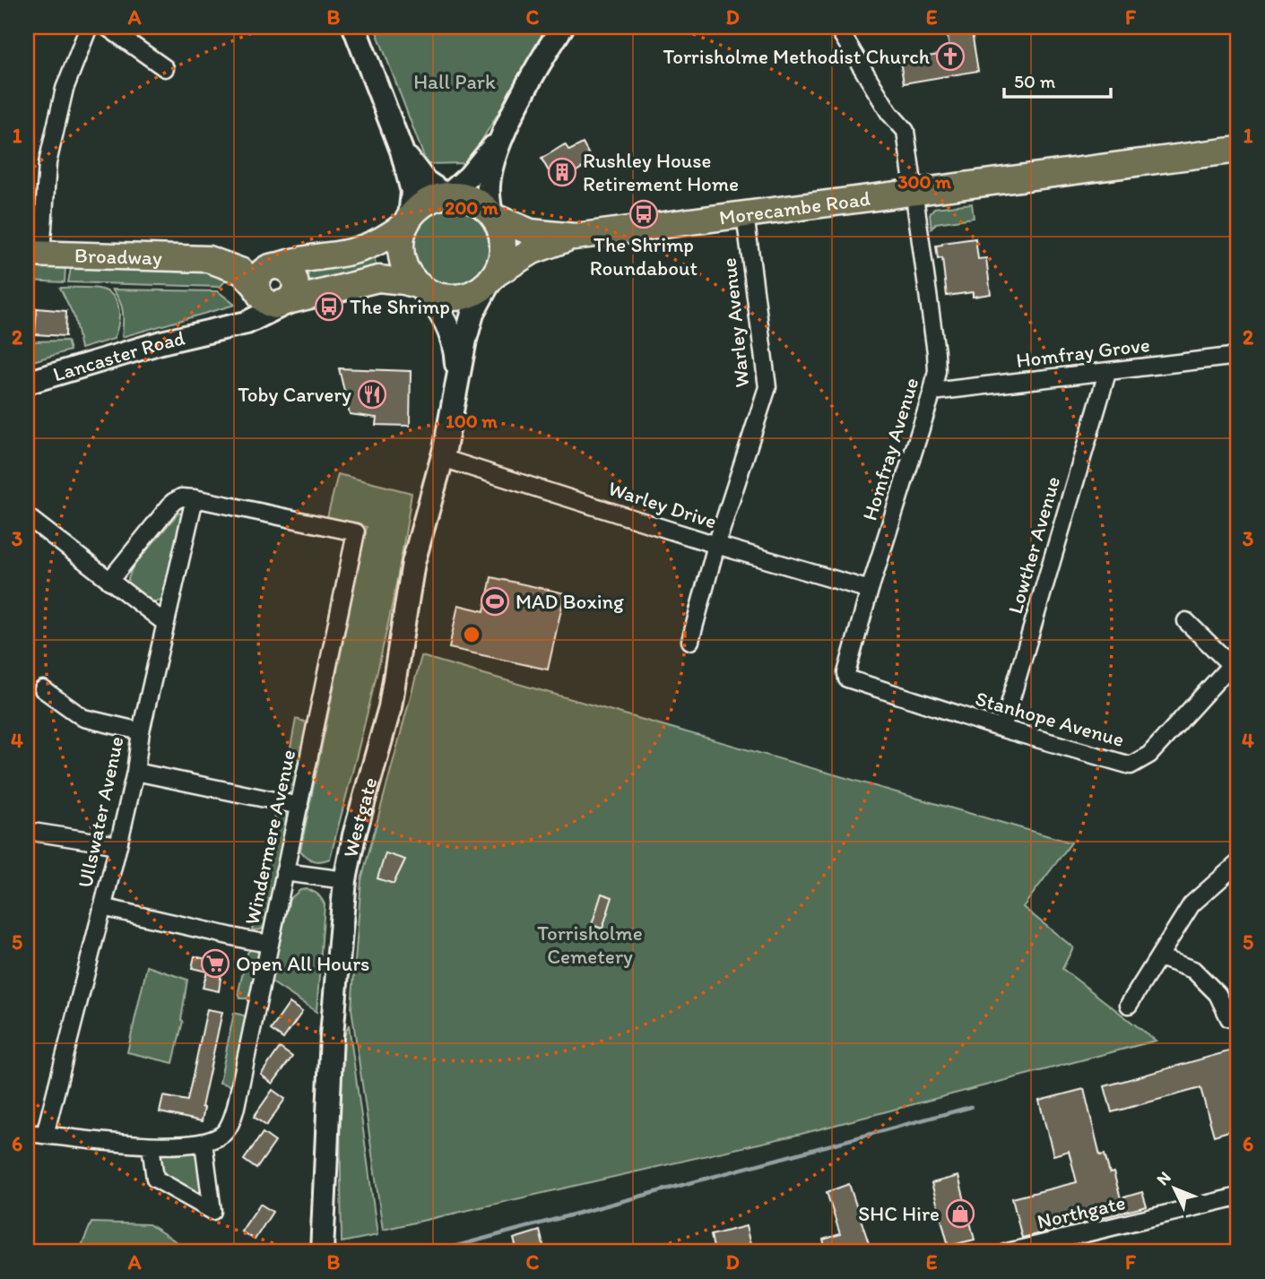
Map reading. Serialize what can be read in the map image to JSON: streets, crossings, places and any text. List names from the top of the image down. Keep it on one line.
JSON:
{"streets":{"main road":["Morecambe Road","Broadway","Lancaster Road"],"street":["Warley Avenue","Homfray Grove","Homfray Avenue","Warley Drive","Lowther Avenue","Stanhope Avenue","Ullswater Avenue","Westgate","Windermere Avenue","Northgate"]},"crossings":[["Morecambe Road","Warley Avenue"],["Morecambe Road","Lancaster Road"],["Morecambe Road","Homfray Avenue"],["Morecambe Road","Westgate"],["Broadway","Lancaster Road"],["Warley Avenue","Warley Drive"],["Homfray Grove","Homfray Avenue"],["Homfray Grove","Lowther Avenue"],["Lancaster Road","Westgate"],["Homfray Avenue","Warley Drive"],["Homfray Avenue","Stanhope Avenue"],["Warley Drive","Westgate"],["Lowther Avenue","Stanhope Avenue"],["Ullswater Avenue","Windermere Avenue"]],"parks":["Hall Park","Torrisholme Cemetery"],"places":{"church":["Torrisholme Methodist Church"],"building":["Rushley House Retirement Home"],"bus stop":["The Shrimp Roundabout","The Shrimp"],"restaurant":["Toby Carvery"],"sports":["MAD Boxing"],"supermarket":["Open All Hours"],"shop":["SHC Hire"]},"scale_bar":"50 m","north":"top left","grid":{"columns":["A","B","C","D","E","F"],"rows":["1","2","3","4","5","6"]},"rings":["300 m","200 m","100 m"]}
